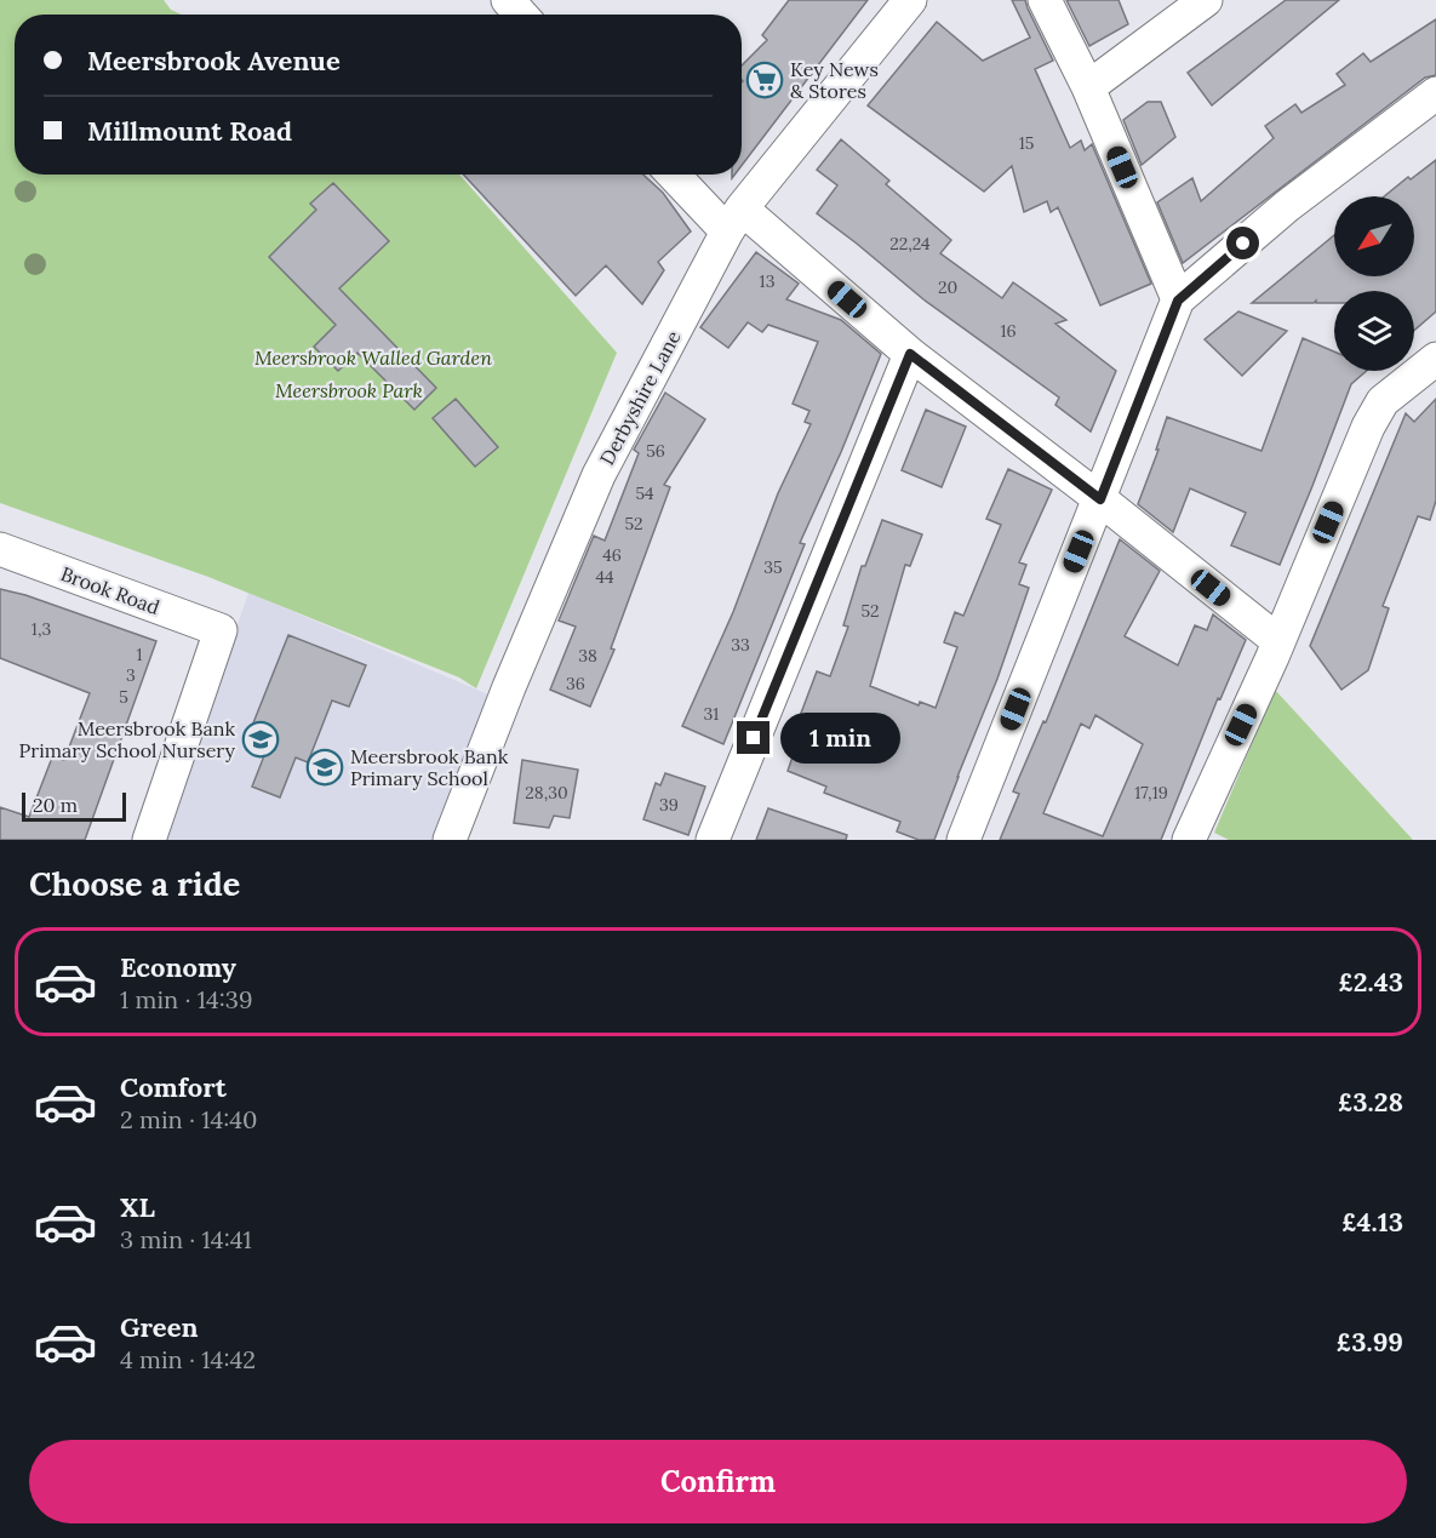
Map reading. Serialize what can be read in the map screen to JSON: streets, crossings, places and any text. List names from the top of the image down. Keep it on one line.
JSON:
{"streets":{"street":["Derbyshire Lane","Brook Road"]},"parks":["Meersbrook Walled Garden","Meersbrook Park"],"places":{"supermarket":["Key News & Stores"],"school or university":["Meersbrook Bank Primary School Nursery","Meersbrook Bank Primary School"]},"house_numbers":["15","22,24","13","20","16","56","54","52","46","35","44","52","1,3","33","1","38","3","36","5","31","28,30","17,19","39"],"scale_bar":"20 m","north":"bottom left","page":{"banner":["Meersbrook Avenue","Millmount Road"],"bubble":"1 min","scale":"20 m","heading":"Choose a ride","list":[{"name":"Economy","note":"1 min · 14:39","value":"£2.43"},{"name":"Comfort","note":"2 min · 14:40","value":"£3.28"},{"name":"XL","note":"3 min · 14:41","value":"£4.13"},{"name":"Green","note":"4 min · 14:42","value":"£3.99"}],"buttons":"Confirm"}}
